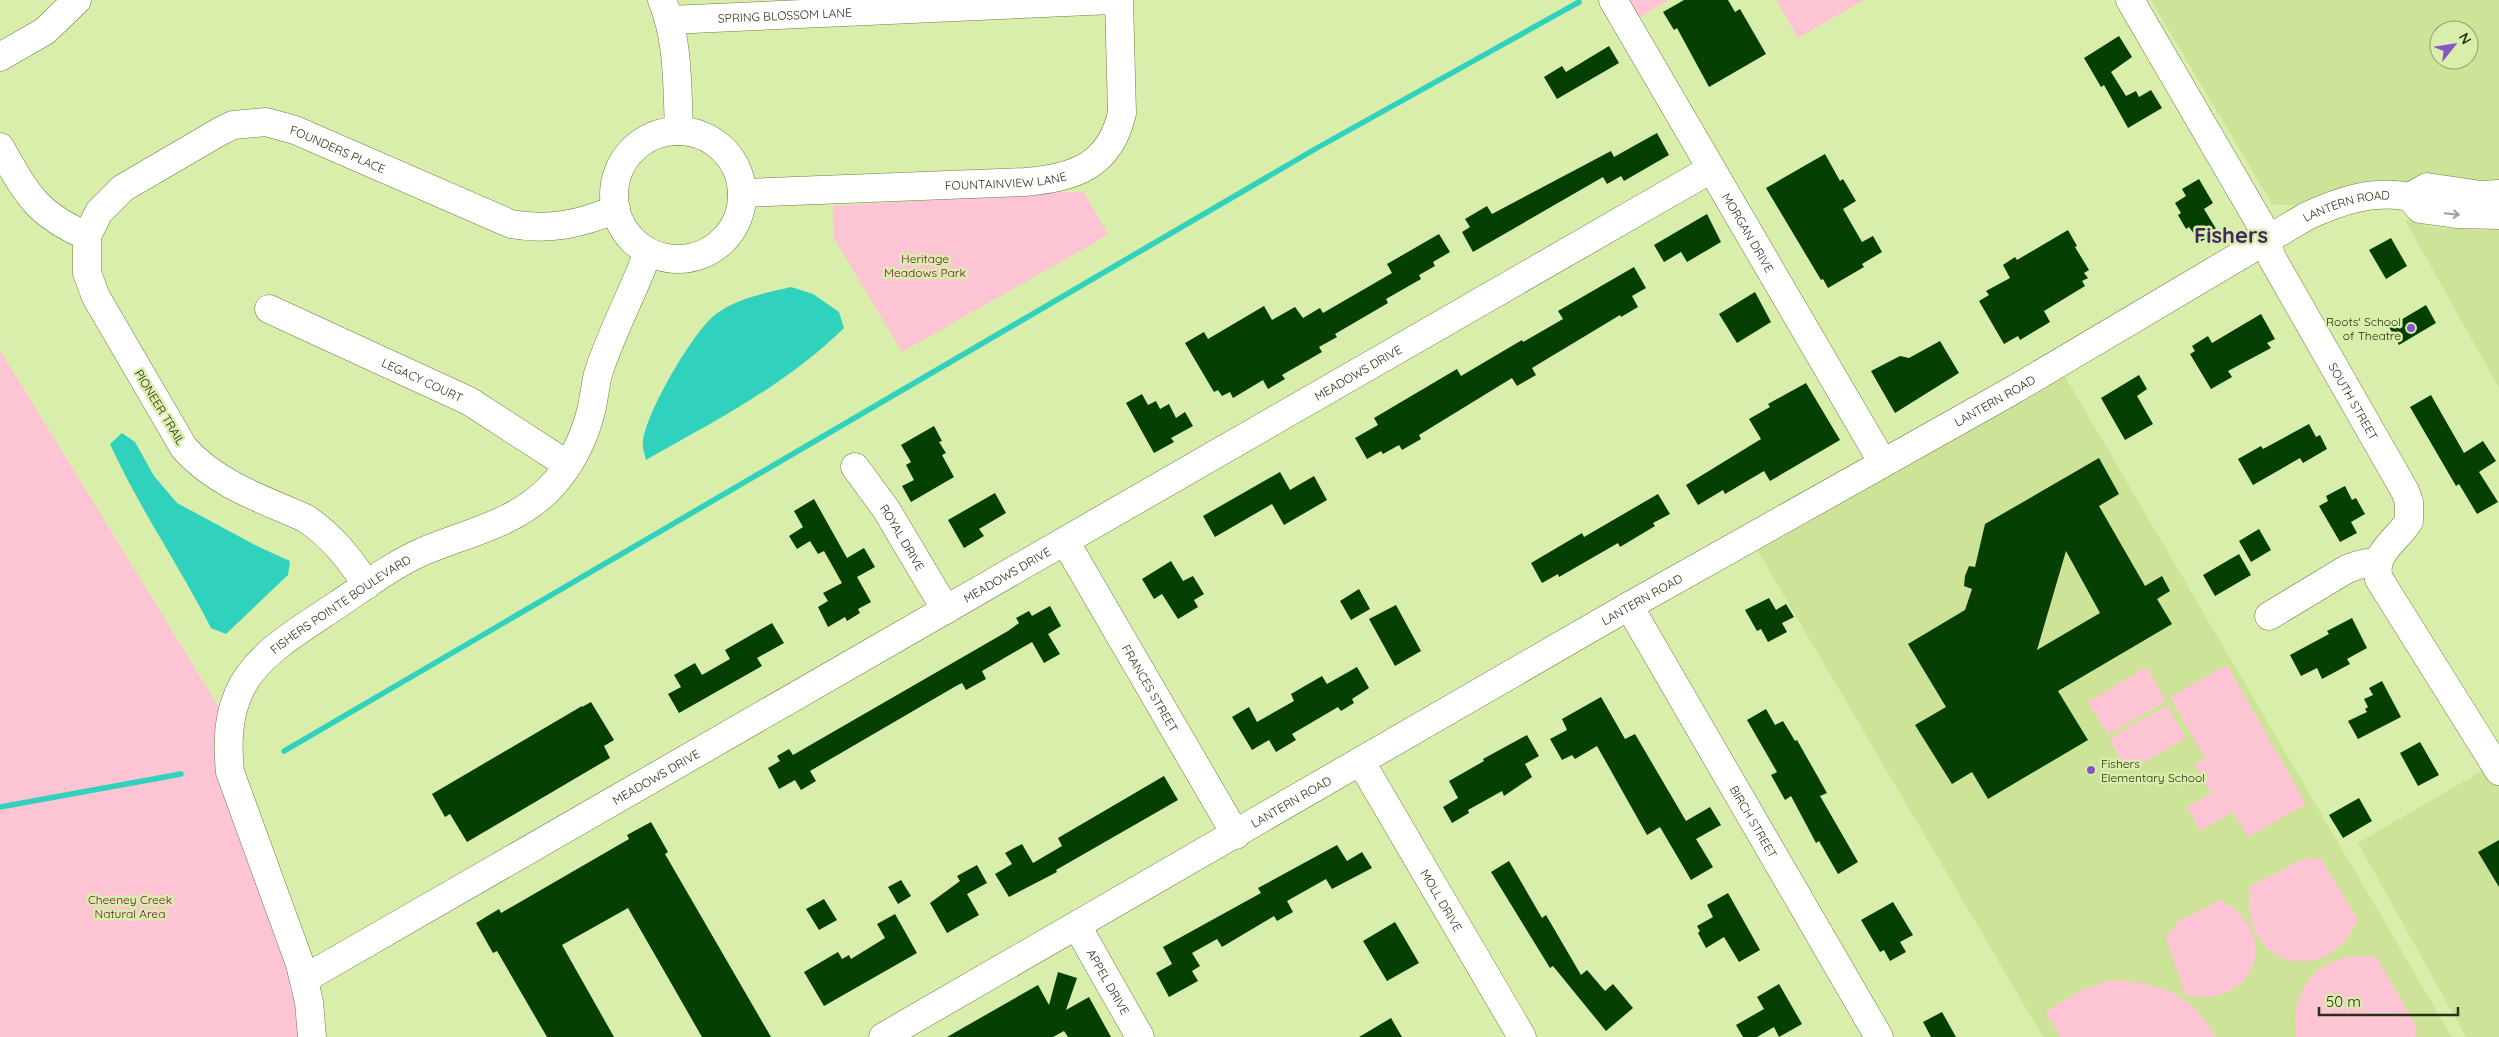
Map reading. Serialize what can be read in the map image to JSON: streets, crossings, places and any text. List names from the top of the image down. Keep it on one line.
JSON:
{"streets":{"street":["SPRING BLOSSOM LANE","FOUNDERS PLACE","FOUNTAINVIEW LANE","LANTERN ROAD","MORGAN DRIVE","MEADOWS DRIVE","LEGACY COURT","SOUTH STREET","PIONEER TRAIL","ROYAL DRIVE","FISHERS POINTE BOULEVARD","FRANCES STREET","BIRCH STREET","MOLL DRIVE","APPEL DRIVE"]},"crossings":[["FOUNDERS PLACE","FOUNTAINVIEW LANE"],["FOUNDERS PLACE","PIONEER TRAIL"],["FOUNDERS PLACE","FISHERS POINTE BOULEVARD"],["FOUNTAINVIEW LANE","FISHERS POINTE BOULEVARD"],["LANTERN ROAD","MORGAN DRIVE"],["LANTERN ROAD","SOUTH STREET"],["LANTERN ROAD","FRANCES STREET"],["LANTERN ROAD","BIRCH STREET"],["LANTERN ROAD","MOLL DRIVE"],["LANTERN ROAD","APPEL DRIVE"],["MORGAN DRIVE","MEADOWS DRIVE"],["MEADOWS DRIVE","ROYAL DRIVE"],["MEADOWS DRIVE","FISHERS POINTE BOULEVARD"],["MEADOWS DRIVE","FRANCES STREET"],["LEGACY COURT","FISHERS POINTE BOULEVARD"],["PIONEER TRAIL","FISHERS POINTE BOULEVARD"]],"districts":["Fishers"],"parks":["Heritage Meadows Park","Cheeney Creek Natural Area"],"places":["Roots' School of Theatre","Fishers Elementary School"],"scale_bar":"50 m","north":"top right"}
